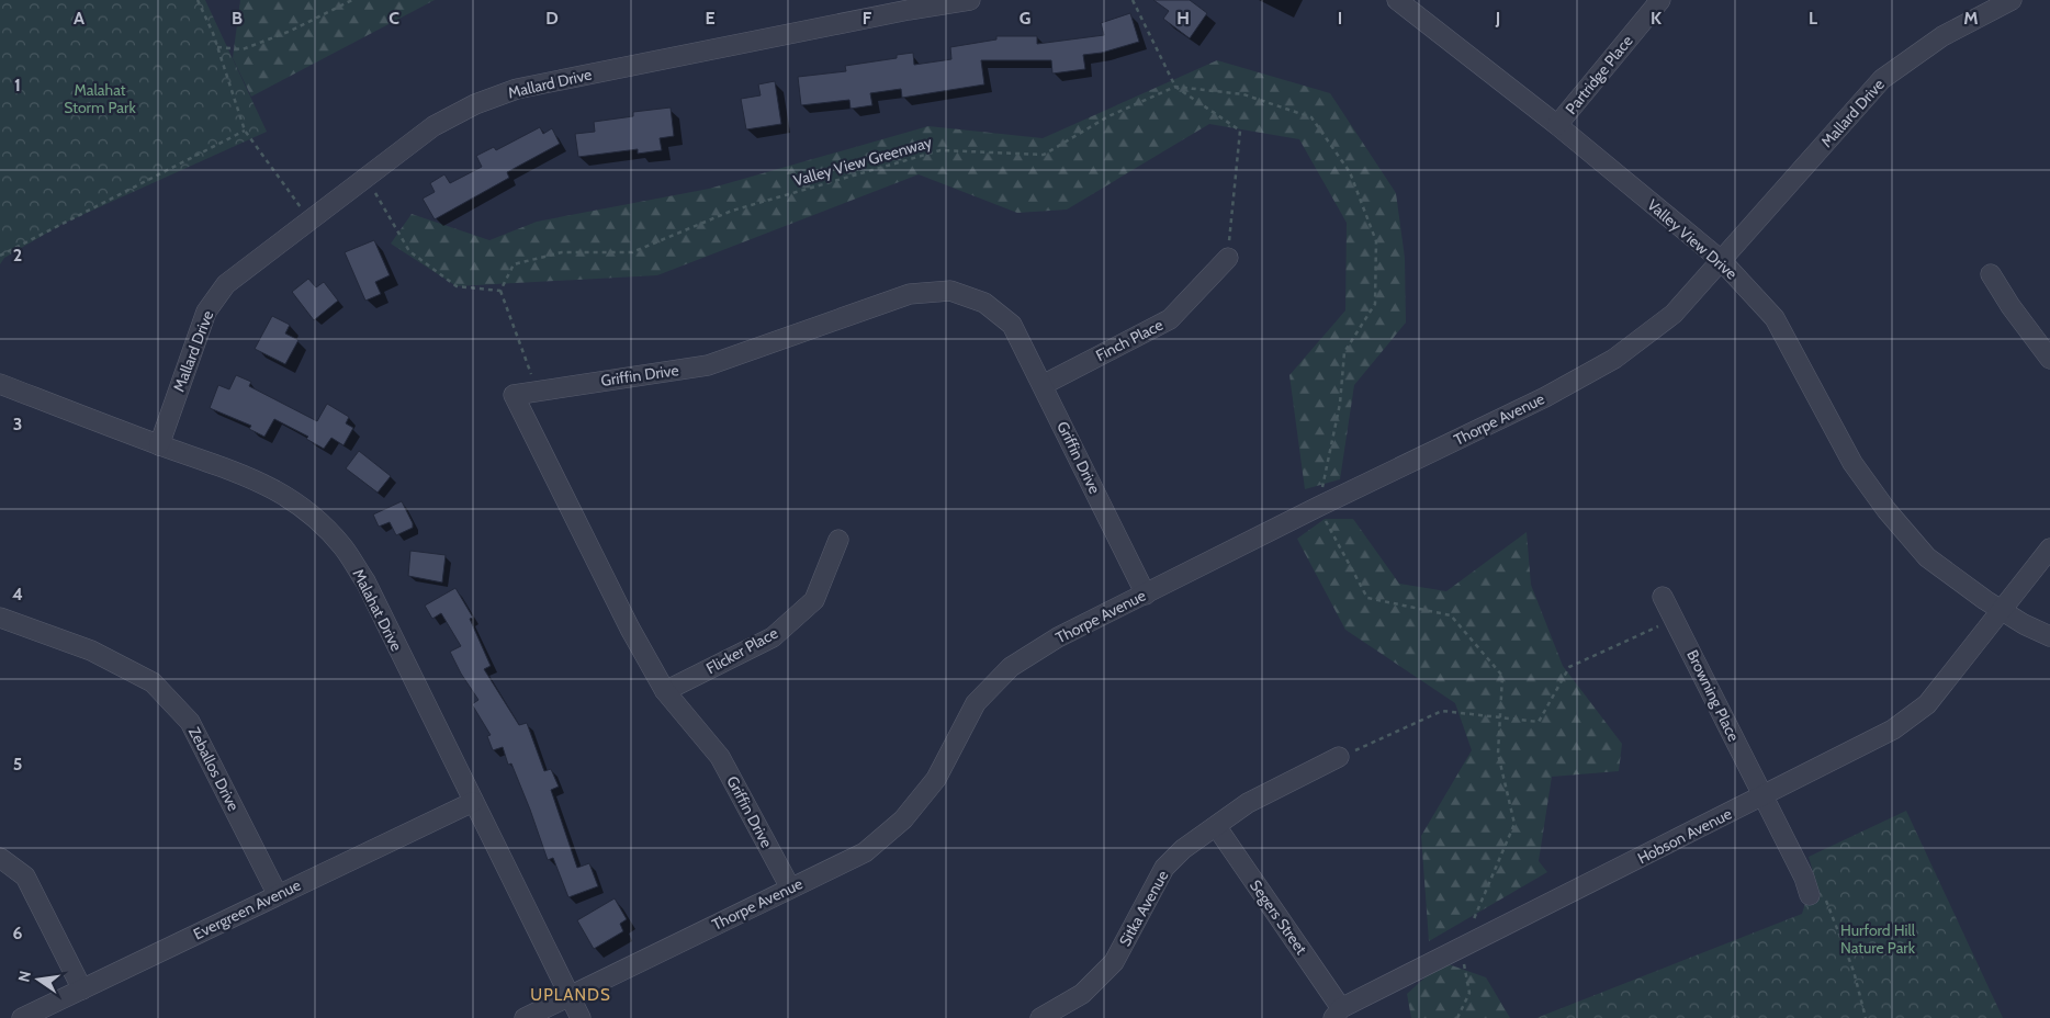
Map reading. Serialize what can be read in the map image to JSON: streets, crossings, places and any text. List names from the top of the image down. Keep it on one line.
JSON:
{"streets":{"street":["Partridge Place","Mallard Drive","Valley View Drive","Finch Place","Griffin Drive","Thorpe Avenue","Malahat Drive","Flicker Place","Browning Place","Zeballos Drive","Hobson Avenue","Sitka Avenue","Evergreen Avenue","Segers Street"],"path":["Valley View Greenway"]},"crossings":[["Partridge Place","Valley View Drive"],["Mallard Drive","Valley View Drive"],["Mallard Drive","Thorpe Avenue"],["Mallard Drive","Malahat Drive"],["Valley View Greenway","Thorpe Avenue"],["Valley View Drive","Thorpe Avenue"],["Valley View Drive","Hobson Avenue"],["Finch Place","Griffin Drive"],["Griffin Drive","Thorpe Avenue"],["Griffin Drive","Flicker Place"],["Thorpe Avenue","Malahat Drive"],["Malahat Drive","Evergreen Avenue"],["Browning Place","Hobson Avenue"],["Zeballos Drive","Evergreen Avenue"],["Hobson Avenue","Segers Street"],["Sitka Avenue","Segers Street"]],"districts":["UPLANDS"],"parks":["Malahat Storm Park","Hurford Hill Nature Park"],"north":"left","grid":{"columns":["A","B","C","D","E","F","G","H","I","J","K","L","M"],"rows":["1","2","3","4","5","6"]}}
